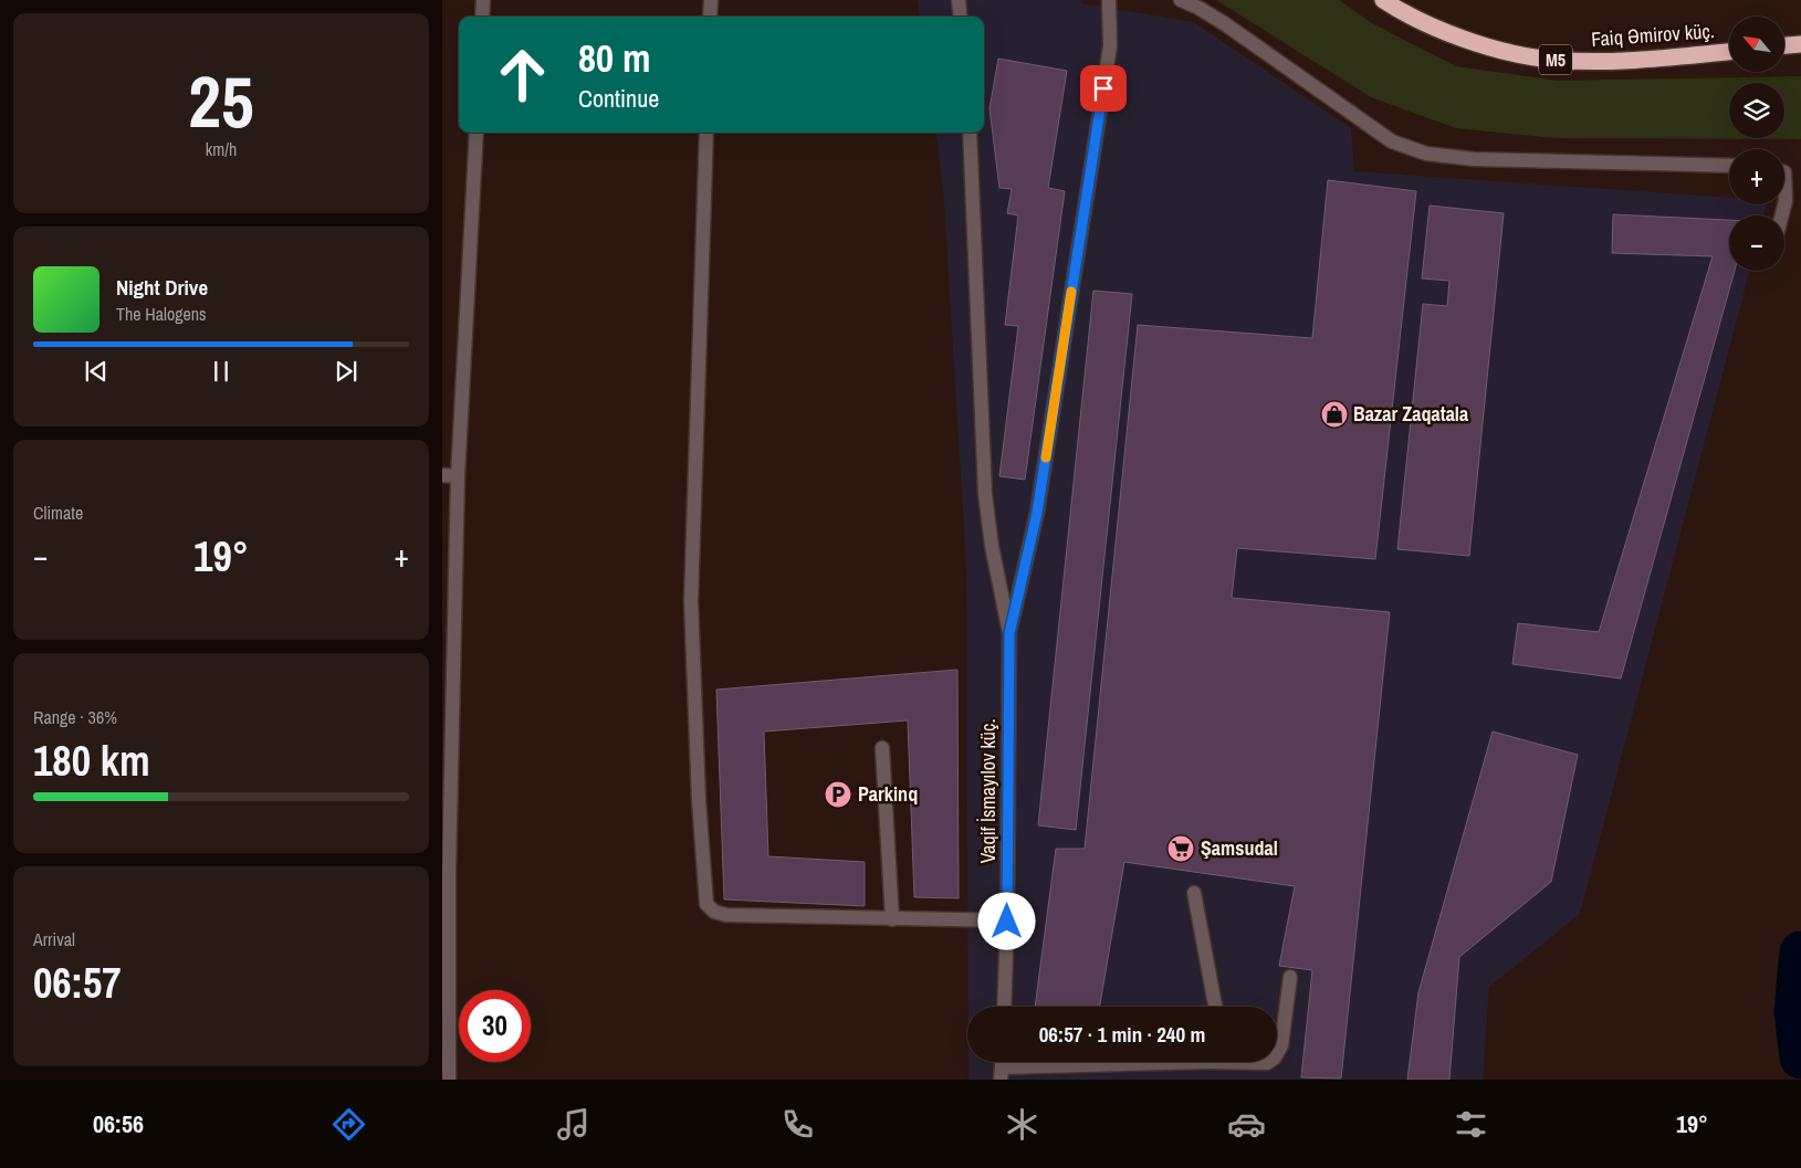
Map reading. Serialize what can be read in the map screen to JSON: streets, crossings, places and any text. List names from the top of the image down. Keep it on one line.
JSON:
{"streets":{"highway":["Faiq Əmirov küç.","M5"],"street":["Vaqif İsmayılov küç."]},"places":{"shop":["Bazar Zaqatala"],"parking":["Parkinq"],"supermarket":["Şamsudal"]},"north":"top left","page":{"tile":[["25","km/h"],"Climate",["Range · 36%","180 km"],["Arrival","06:57"]],"map_buttons":["+","−"],"turn":["80 m","Continue"],"song":["Night Drive","The Halogens"],"heat":["−","19°","+"],"limit":"30","trip":"06:57 · 1 min · 240 m","tabs":["06:56","19°"]}}
